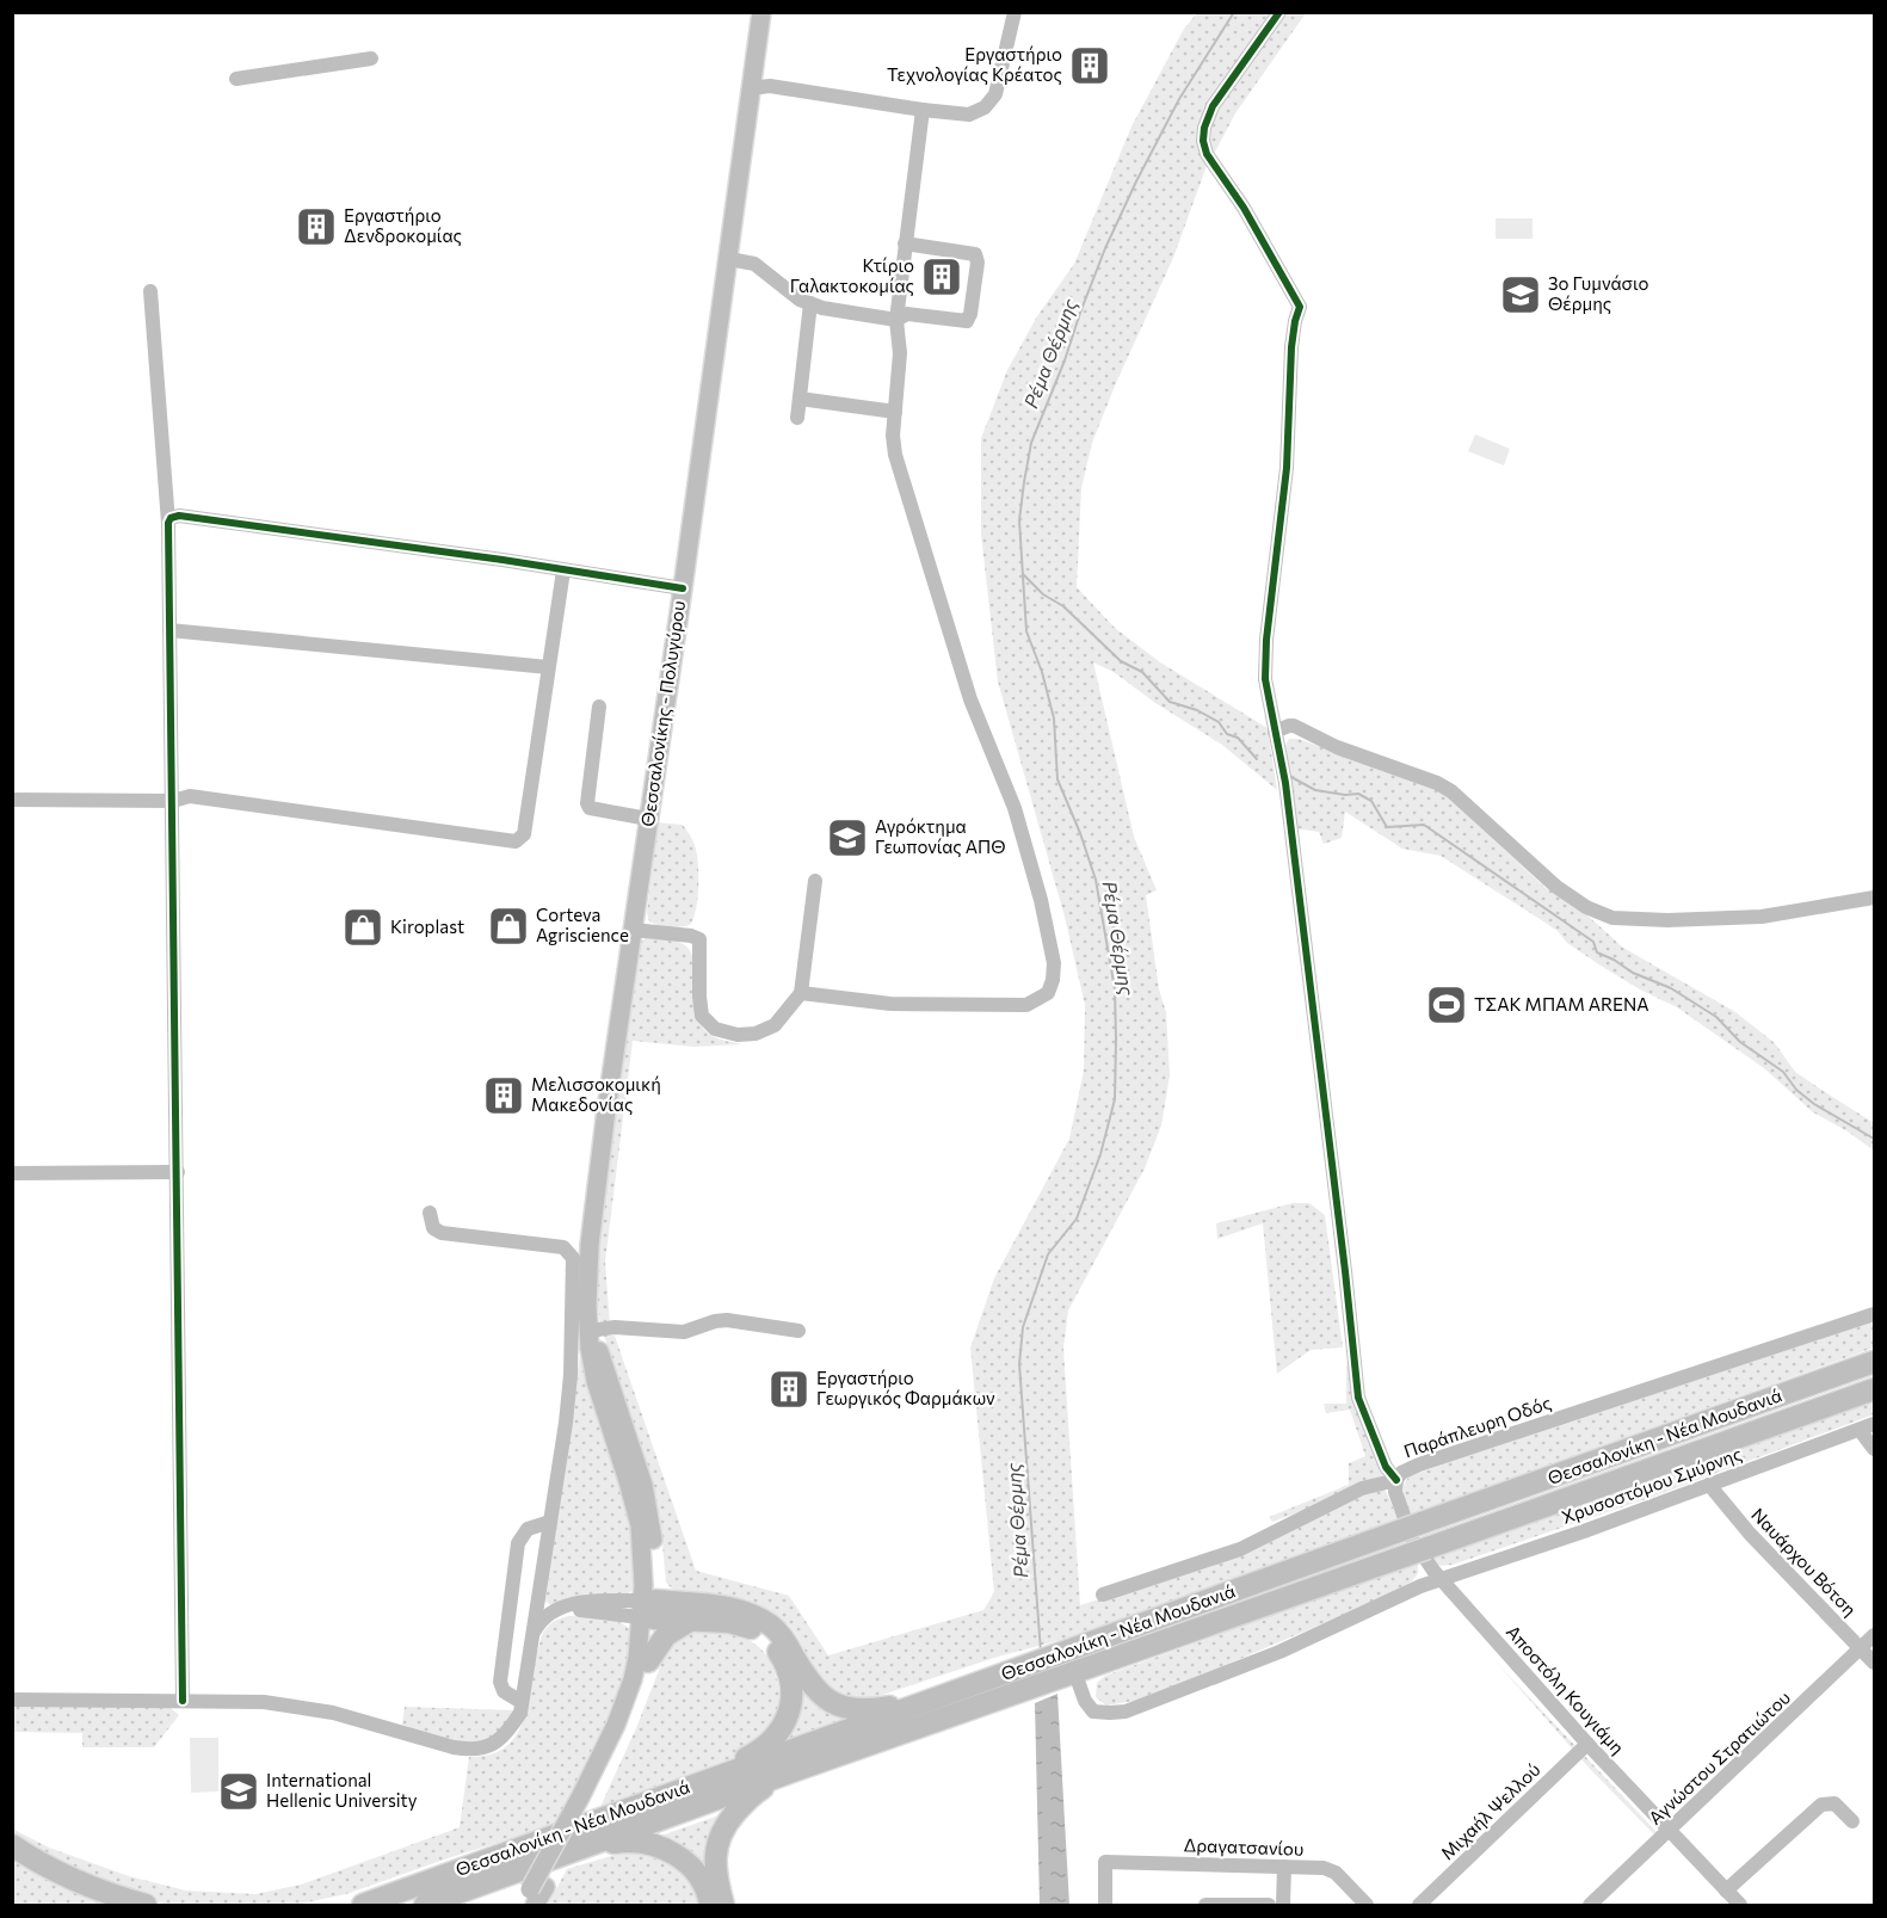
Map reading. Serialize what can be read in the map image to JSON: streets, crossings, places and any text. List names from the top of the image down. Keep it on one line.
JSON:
{"streets":{"highway":["Θεσσαλονίκη - Νέα Μουδανιά"],"main road":["Θεσσαλονίκης - Πολυγύρου"],"street":["Παράπλευρη Οδός","Χρυσοστόμου Σμύρνης","Ναυάρχου Βότση","Αποστόλη Κουγιάμη","Αγνώστου Στρατιώτου","Μιχαήλ Ψελλού","Δραγατσανίου"]},"crossings":[["Παράπλευρη Οδός","Αποστόλη Κουγιάμη"],["Θεσσαλονίκη - Νέα Μουδανιά","Χρυσοστόμου Σμύρνης"],["Χρυσοστόμου Σμύρνης","Ναυάρχου Βότση"],["Χρυσοστόμου Σμύρνης","Αποστόλη Κουγιάμη"],["Ναυάρχου Βότση","Αγνώστου Στρατιώτου"],["Αποστόλη Κουγιάμη","Αγνώστου Στρατιώτου"],["Αποστόλη Κουγιάμη","Μιχαήλ Ψελλού"]],"water":["Ρέμα Θέρμης"],"places":{"building":["Εργαστήριο Τεχνολογίας Κρέατος","Εργαστήριο Δενδροκομίας","Κτίριο Γαλακτοκομίας","Μελισσοκομική Μακεδονίας","Εργαστήριο Γεωργικός Φαρμάκων"],"school or university":["3ο Γυμνάσιο Θέρμης","Αγρόκτημα Γεωπονίας ΑΠΘ","International Hellenic University"],"shop":["Corteva Agriscience","Kiroplast"],"sports":["ΤΣΑΚ ΜΠΑΜ ARENA"]}}
